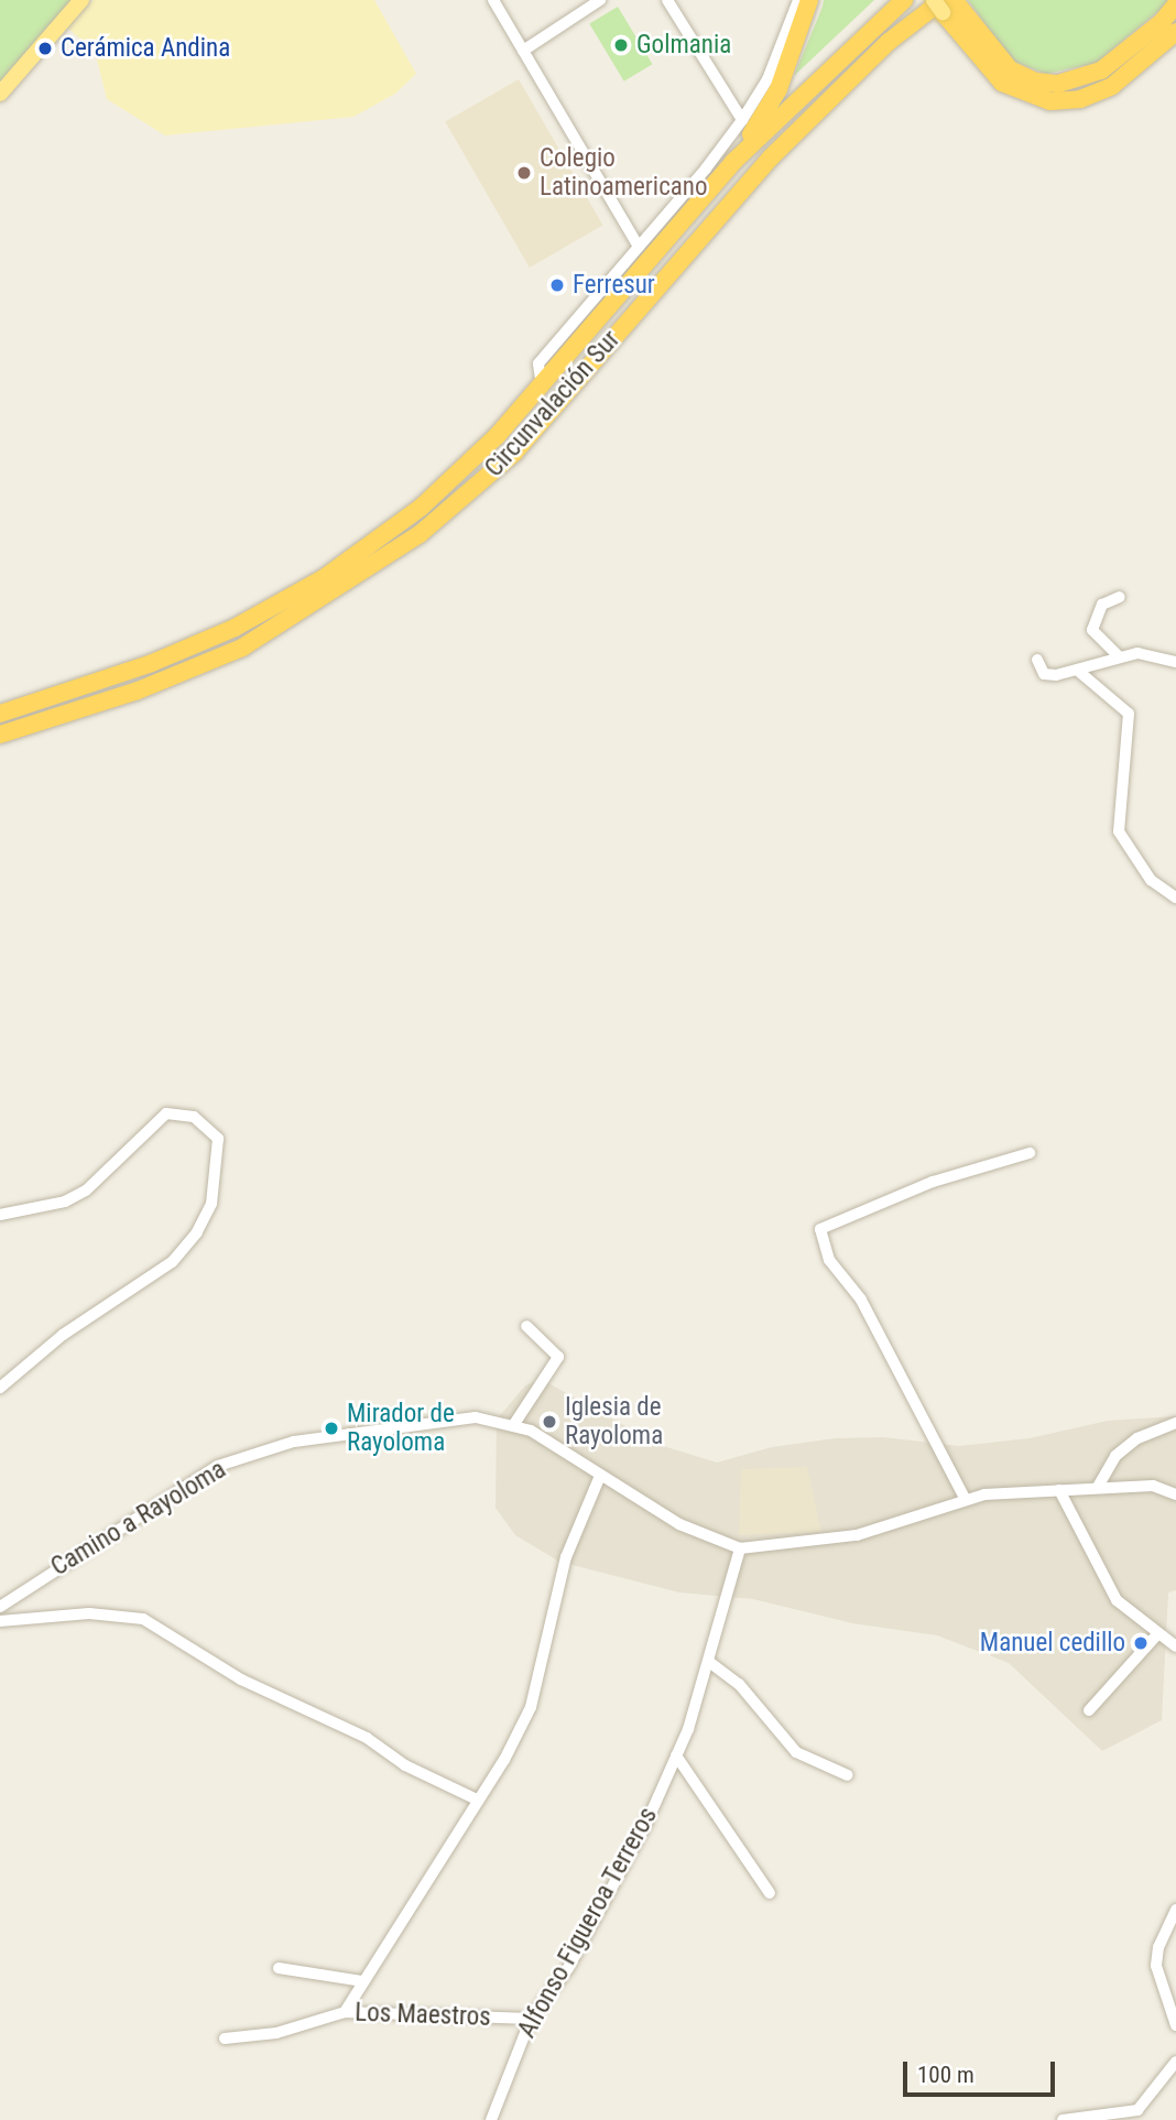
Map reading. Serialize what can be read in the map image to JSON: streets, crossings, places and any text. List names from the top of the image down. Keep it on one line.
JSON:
{"streets":{"highway":["Circunvalación Sur"],"street":["Camino a Rayoloma","Alfonso Figueroa Terreros","Los Maestros"]},"crossings":[["Camino a Rayoloma","Alfonso Figueroa Terreros"],["Alfonso Figueroa Terreros","Los Maestros"]],"places":["Golmania","Cerámica Andina","Colegio Latinoamericano","Ferresur","Iglesia de Rayoloma","Mirador de Rayoloma","Manuel cedillo"],"scale_bar":"100 m"}
